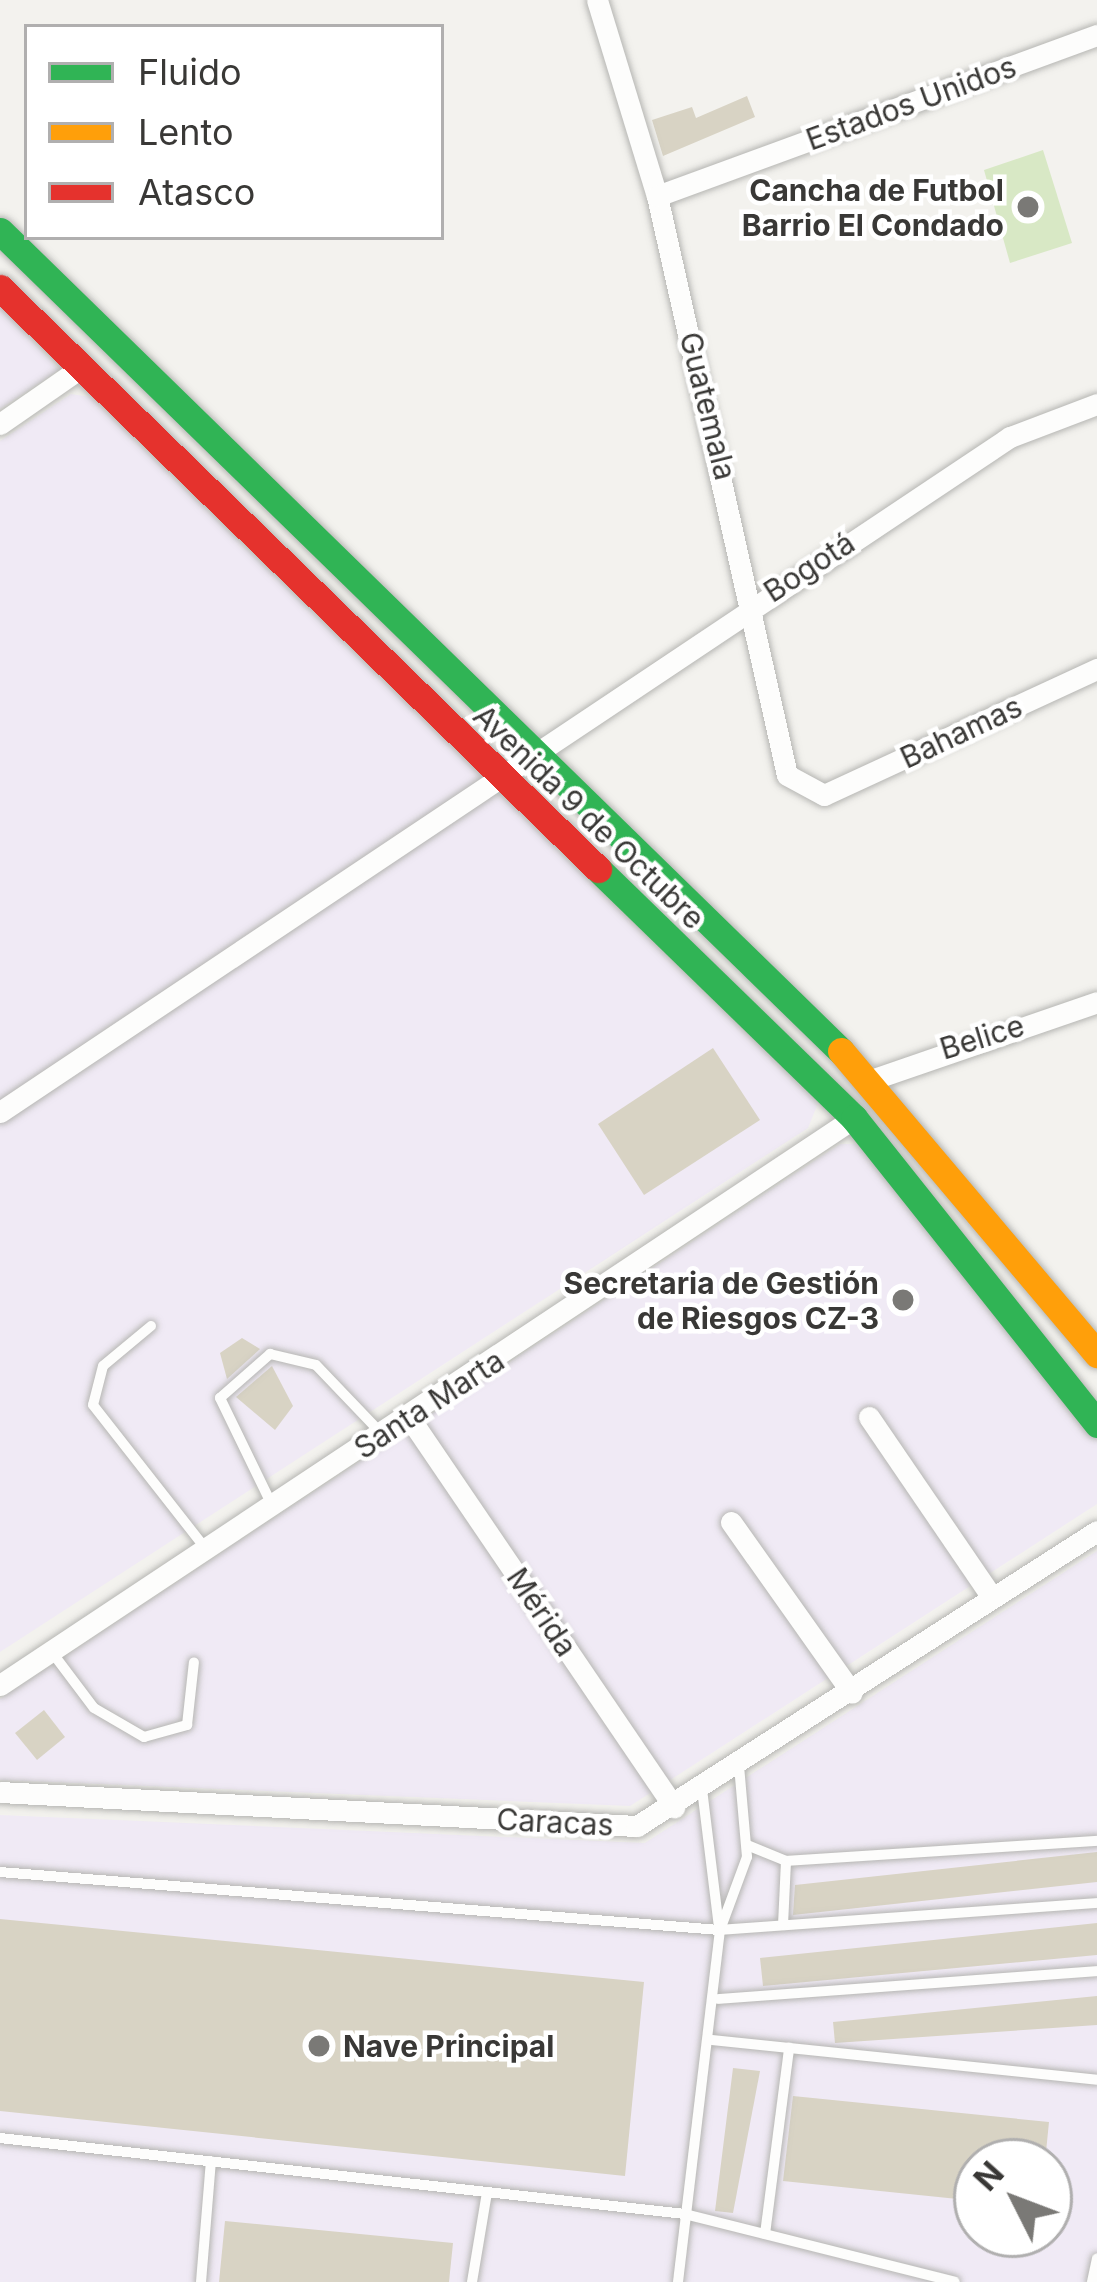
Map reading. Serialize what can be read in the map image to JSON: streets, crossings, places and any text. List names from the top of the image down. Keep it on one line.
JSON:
{"streets":{"main road":["Avenida 9 de Octubre"],"street":["Estados Unidos","Guatemala","Bogotá","Bahamas","Belice","Santa Marta","Mérida","Caracas"]},"crossings":[["Estados Unidos","Guatemala"],["Guatemala","Bogotá"],["Guatemala","Bahamas"],["Bogotá","Avenida 9 de Octubre"],["Avenida 9 de Octubre","Belice"],["Avenida 9 de Octubre","Santa Marta"],["Santa Marta","Mérida"],["Mérida","Caracas"]],"places":["Cancha de Futbol Barrio El Condado","Secretaria de Gestión de Riesgos CZ-3","Nave Principal"],"legend":["Fluido","Lento","Atasco"],"north":"top left"}
